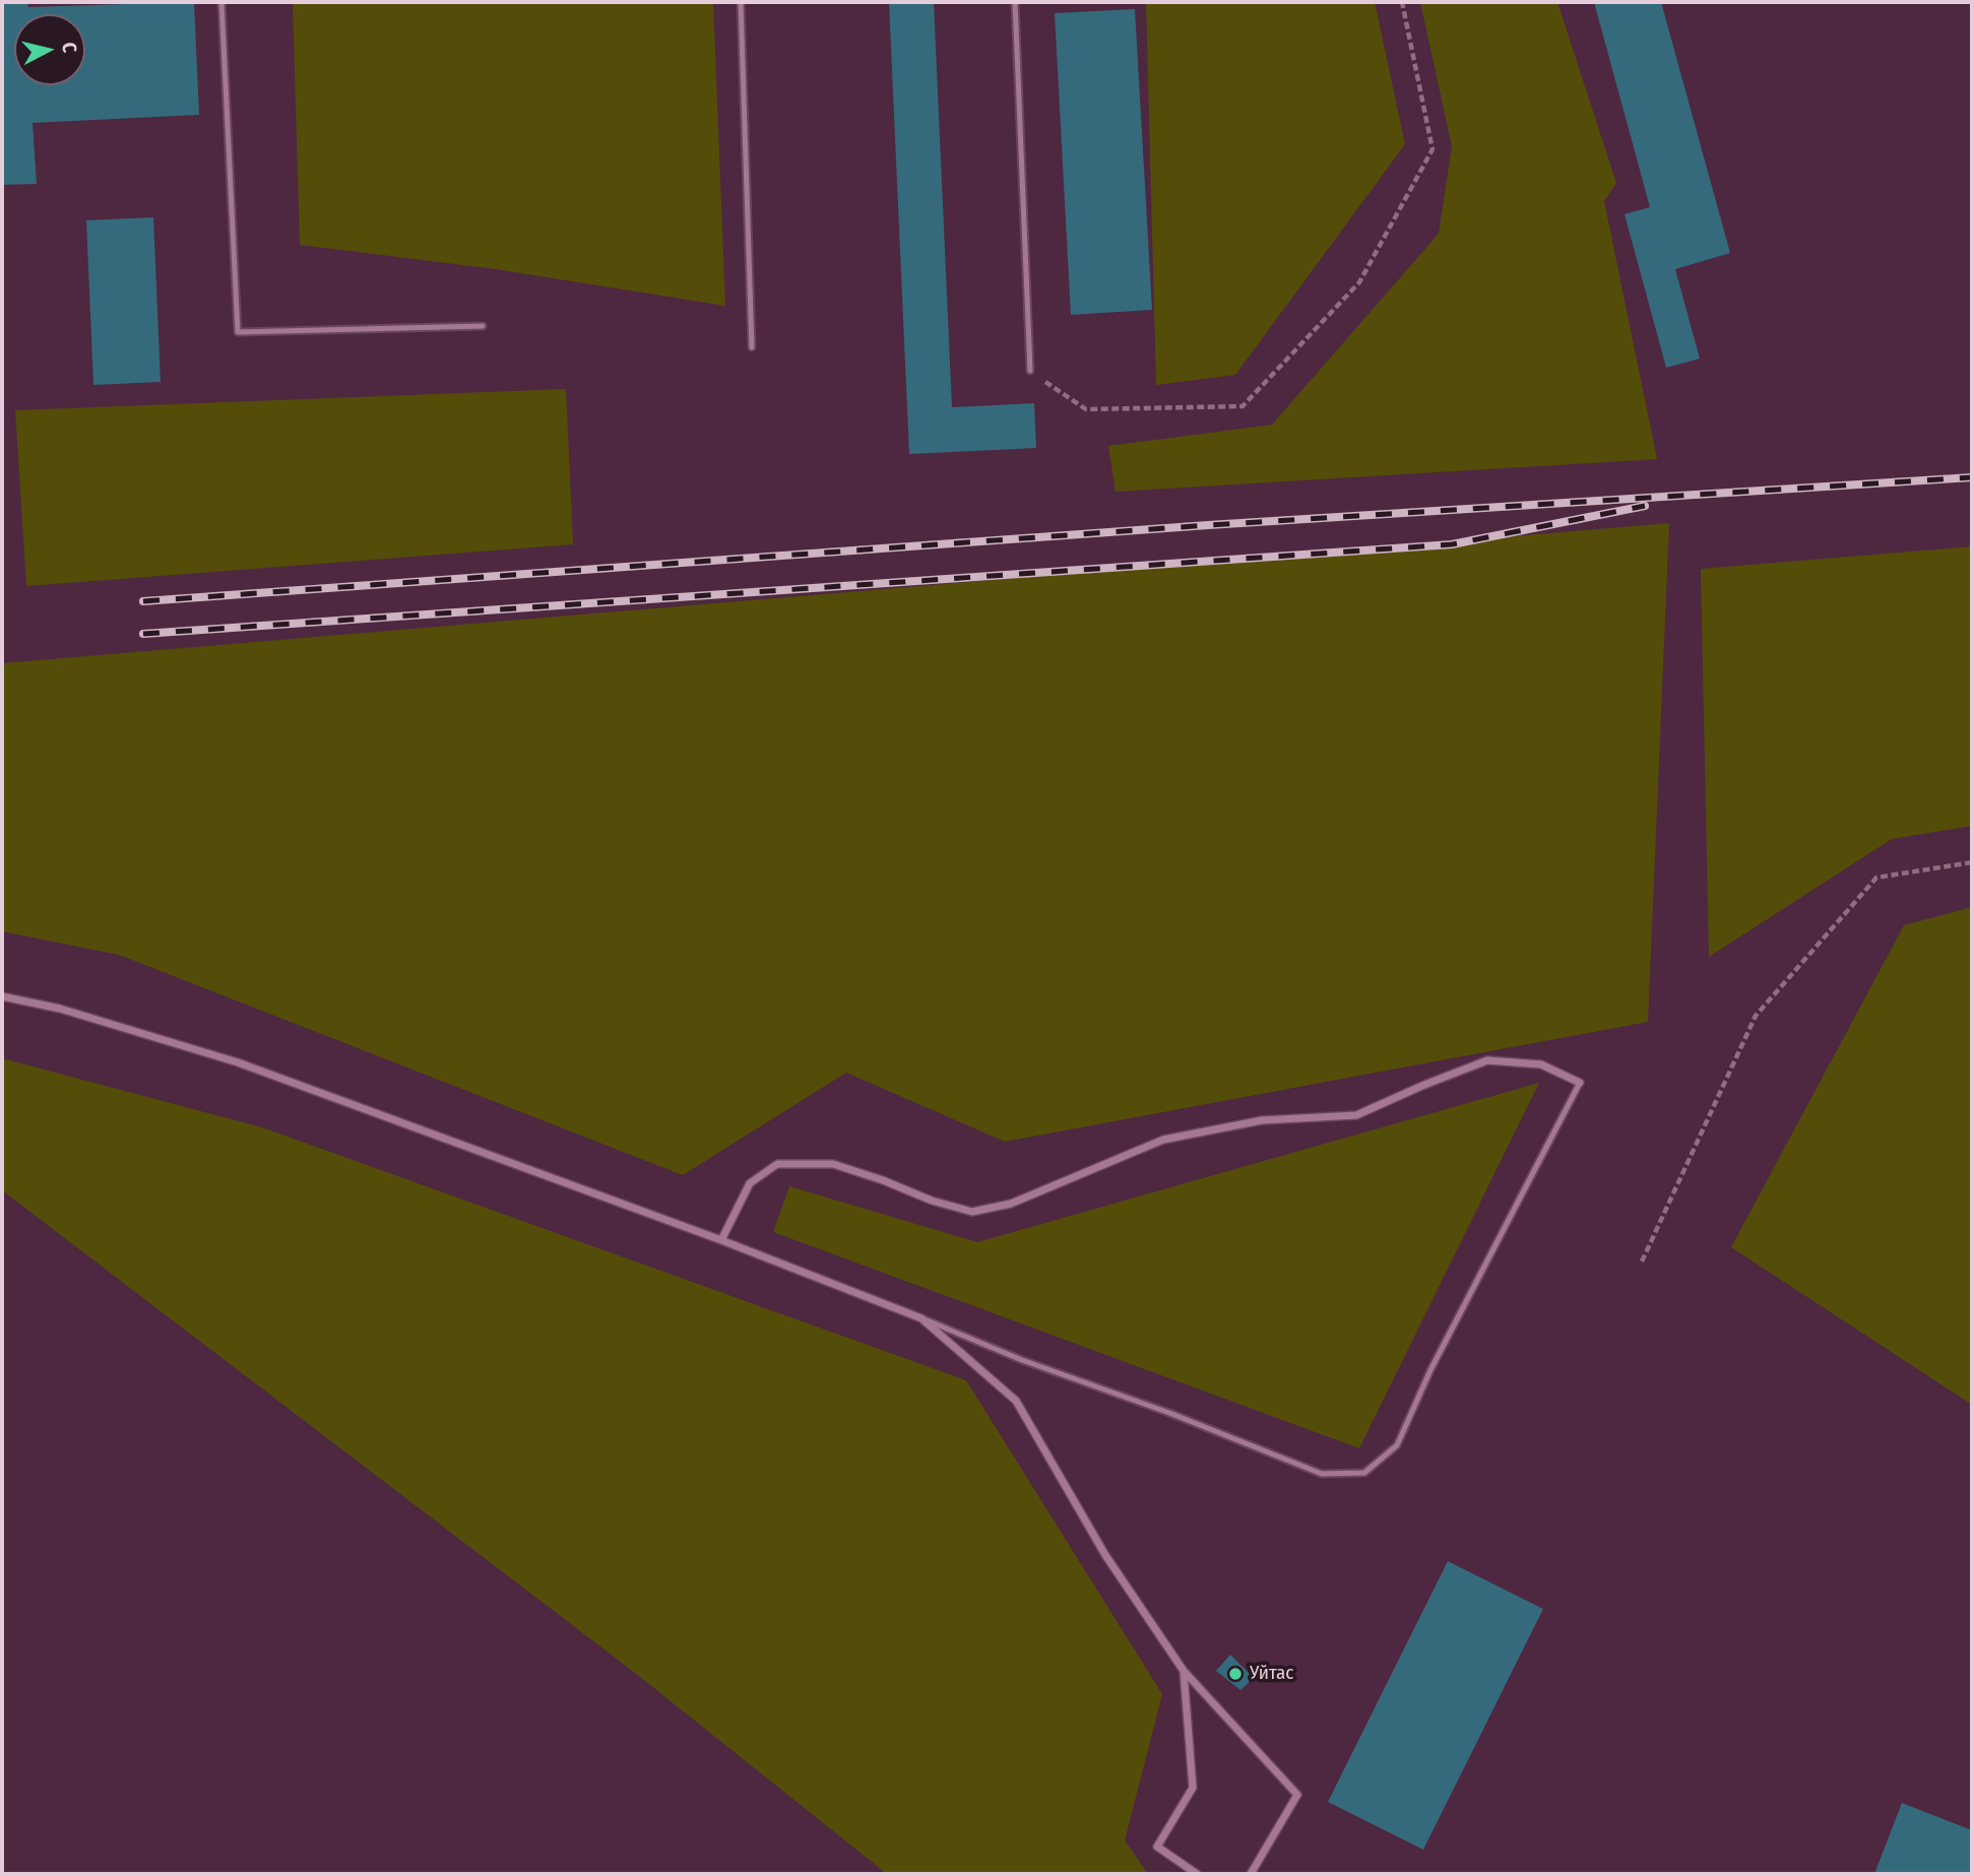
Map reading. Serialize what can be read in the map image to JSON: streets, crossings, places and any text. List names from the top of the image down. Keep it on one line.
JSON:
{"places":["Уйтас"],"north":"right"}
